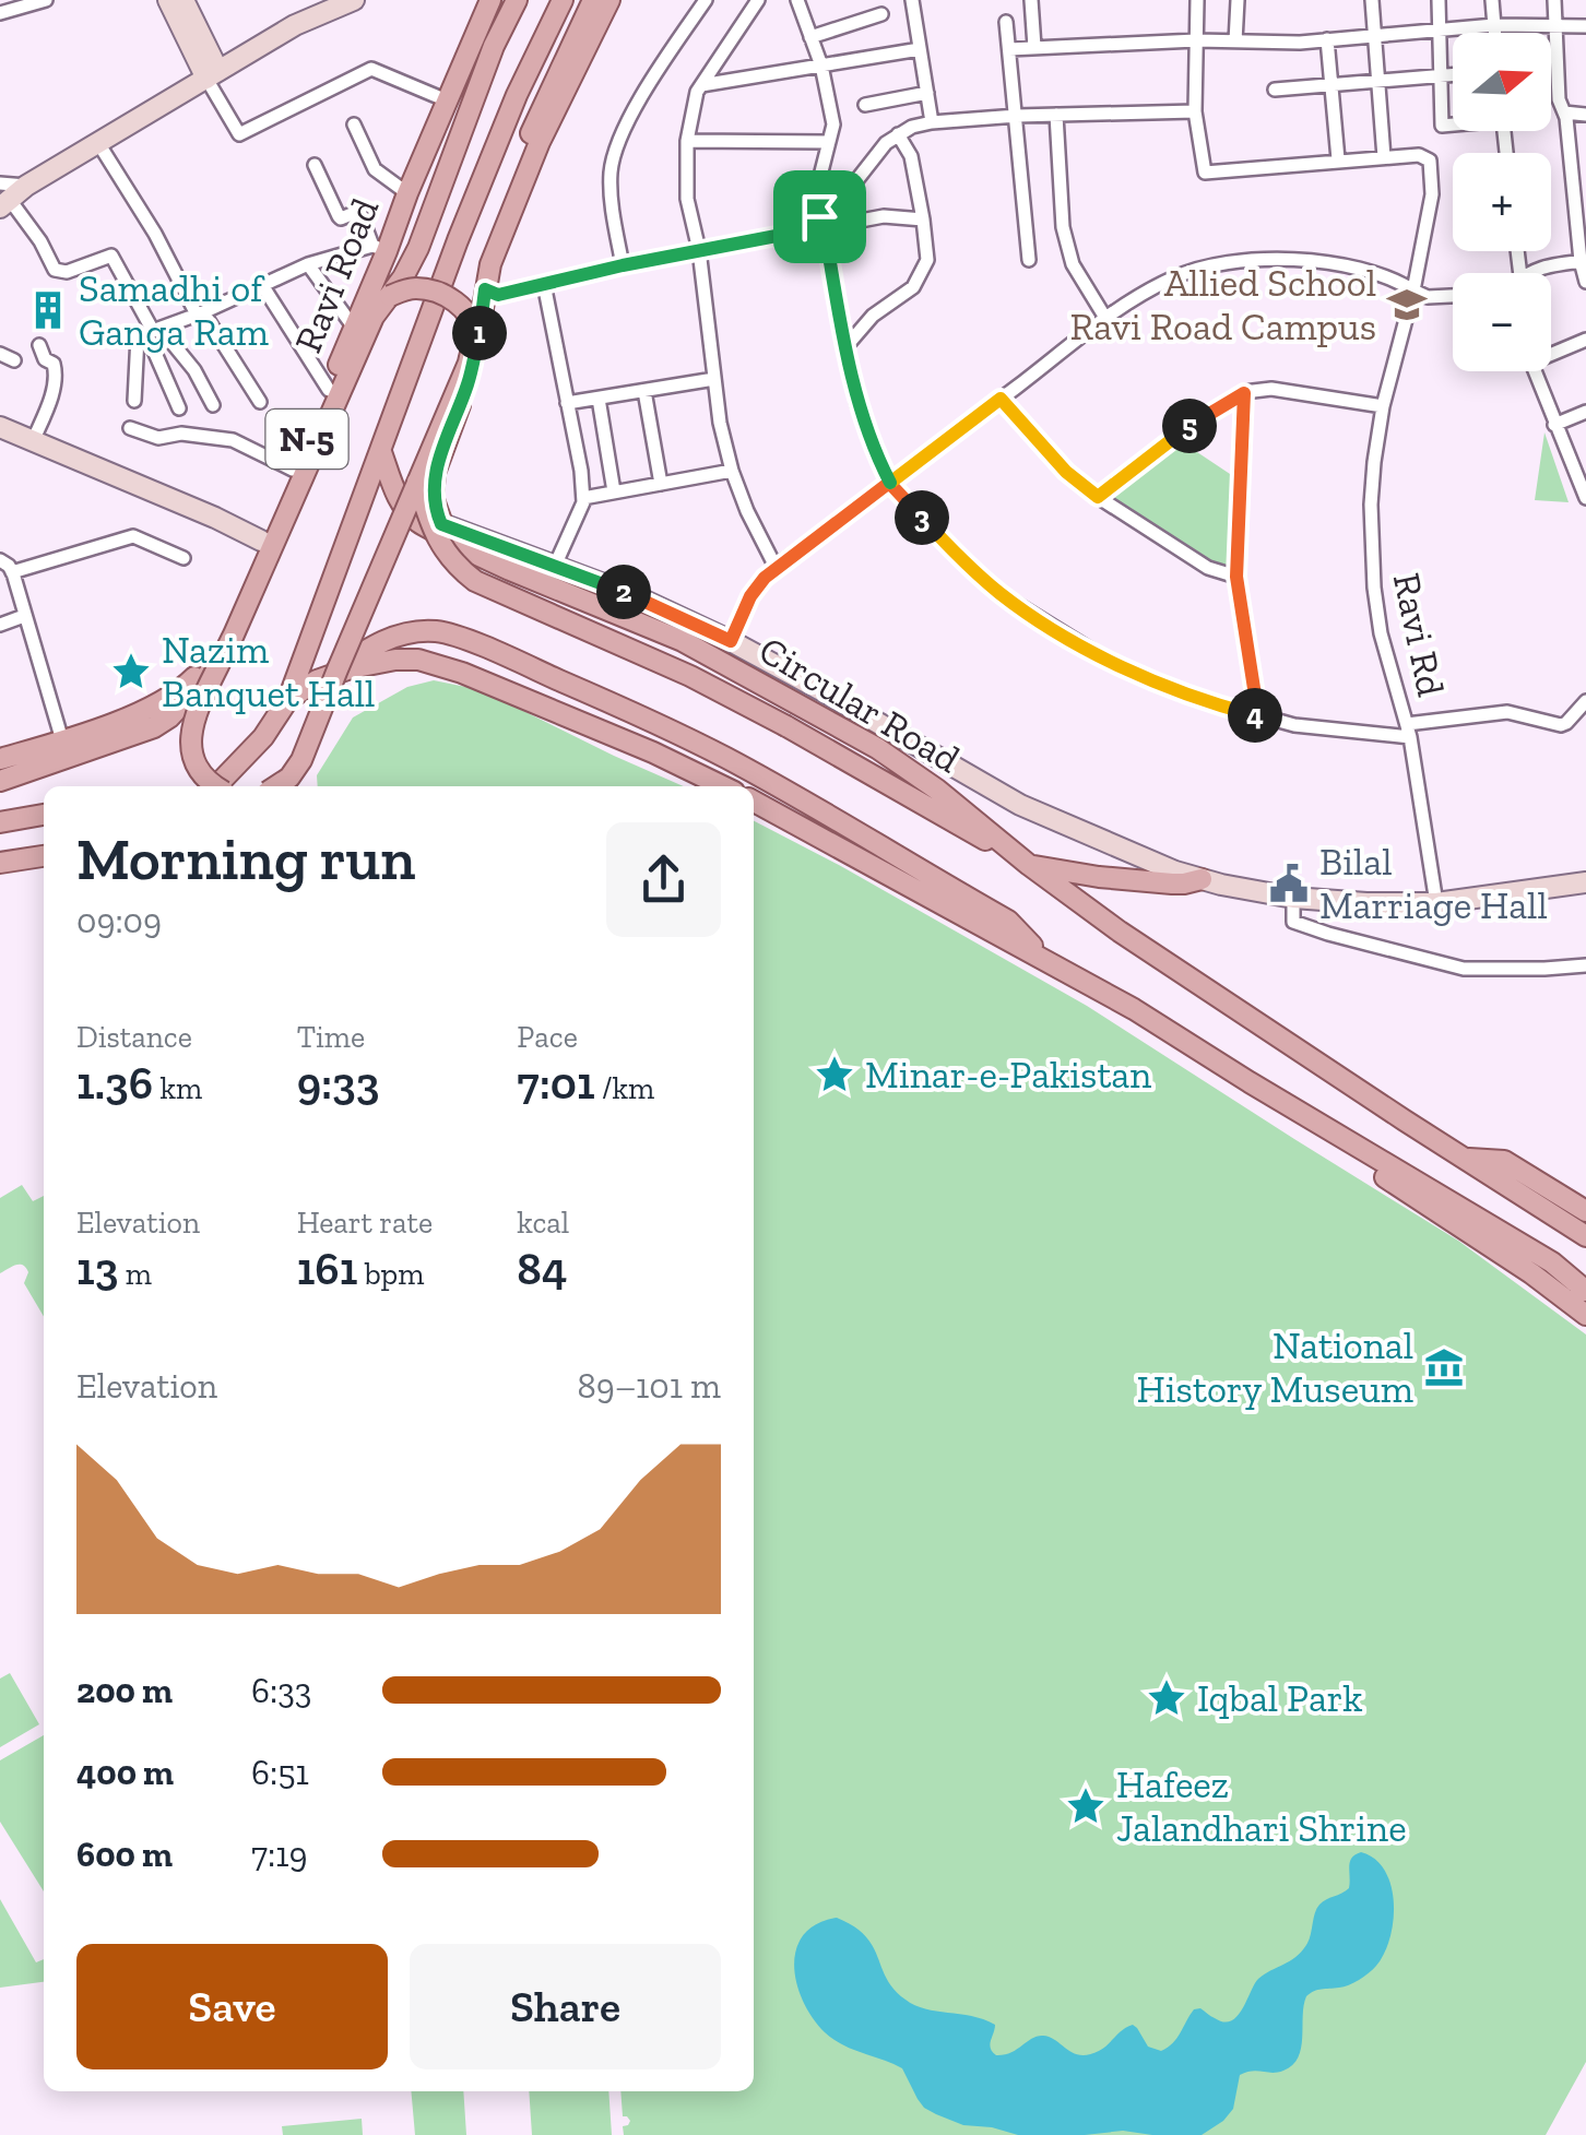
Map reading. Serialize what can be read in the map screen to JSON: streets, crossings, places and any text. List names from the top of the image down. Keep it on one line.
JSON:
{"streets":{"main road":["Ravi Road","N-5","Circular Road"],"street":["Ravi Rd"]},"crossings":[["N-5","Circular Road"]],"places":{"school or university":["Allied School Ravi Road Campus"],"building":["Samadhi of Ganga Ram"],"place":["Nazim Banquet Hall","Minar-e-Pakistan","Iqbal Park","Hafeez Jalandhari Shrine"],"public building":["Bilal Marriage Hall"],"museum":["National History Museum"]},"north":"right","page":{"map_buttons":["+","−"],"pins":["1","5","3","2","4"],"heading":["Morning run","09:09"],"stats":[["Distance","1.36 km"],["Time","9:33"],["Pace","7:01 /km"],["Elevation","13 m"],["Heart rate","161 bpm"],["kcal","84"]],"chart":["Elevation","89–101 m"],"list":[{"name":"200 m","note":"6:33"},{"name":"400 m","note":"6:51"},{"name":"600 m","note":"7:19"}],"buttons":["Save","Share"]}}
